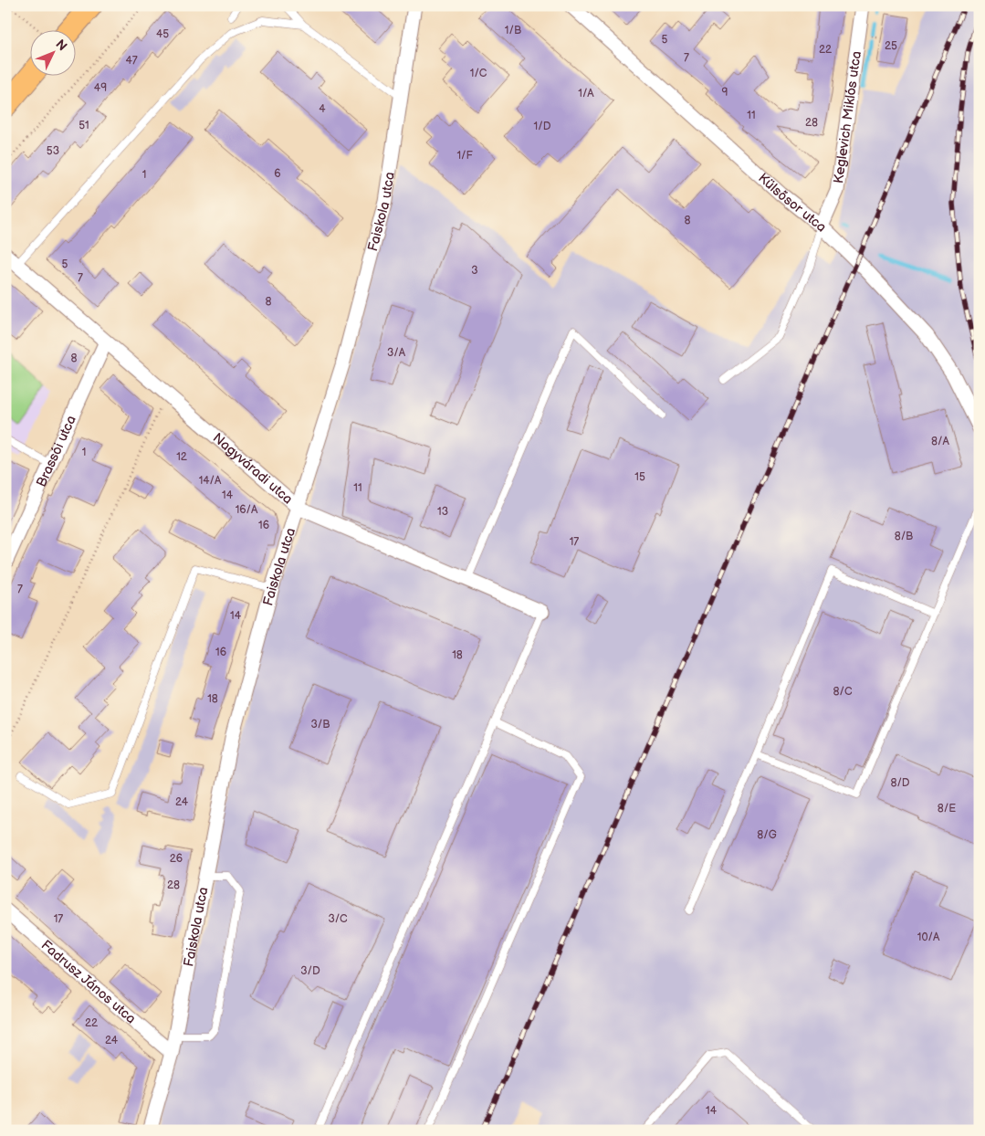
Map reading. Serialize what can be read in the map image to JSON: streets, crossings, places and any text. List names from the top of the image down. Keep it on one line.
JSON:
{"streets":{"street":["Keglevich Miklós utca","Külsősor utca","Faiskola utca","Brassói utca","Nagyváradi utca","Fadrusz János utca"]},"crossings":[["Keglevich Miklós utca","Külsősor utca"],["Faiskola utca","Nagyváradi utca"],["Faiskola utca","Fadrusz János utca"],["Brassói utca","Nagyváradi utca"]],"house_numbers":["1/B","45","5","25","22","7","47","1/C","49","9","1/A","4","11","28","51","1/D","53","1/F","6","1","8","5","3","7","8","3/A","8","8/A","1","12","15","14/A","11","14","16/A","13","16","8/B","17","7","14","16","18","8/C","18","3/B","8/D","24","8/E","8/G","26","28","17","3/C","10/A","3/D","22","24","14"],"north":"top right"}
